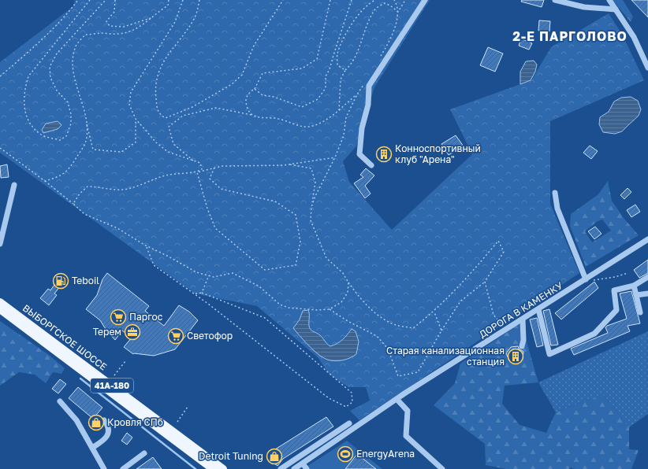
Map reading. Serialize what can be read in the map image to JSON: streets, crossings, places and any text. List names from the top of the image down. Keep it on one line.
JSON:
{"streets":{"main road":["ВЫБОРГСКОЕ ШОССЕ","41А-180"],"street":["ДОРОГА В КАМЕНКУ"]},"districts":["2-Е ПАРГОЛОВО"],"places":{"building":["Конноспортивный клуб \"Арена\"","Старая канализационная станция"],"fuel station":["Teboil"],"supermarket":["Паргос","Светофор"],"office":["Терем"],"shop":["Кровля СПб","Detroit Tuning"],"sports":["EnergyArena"]}}
